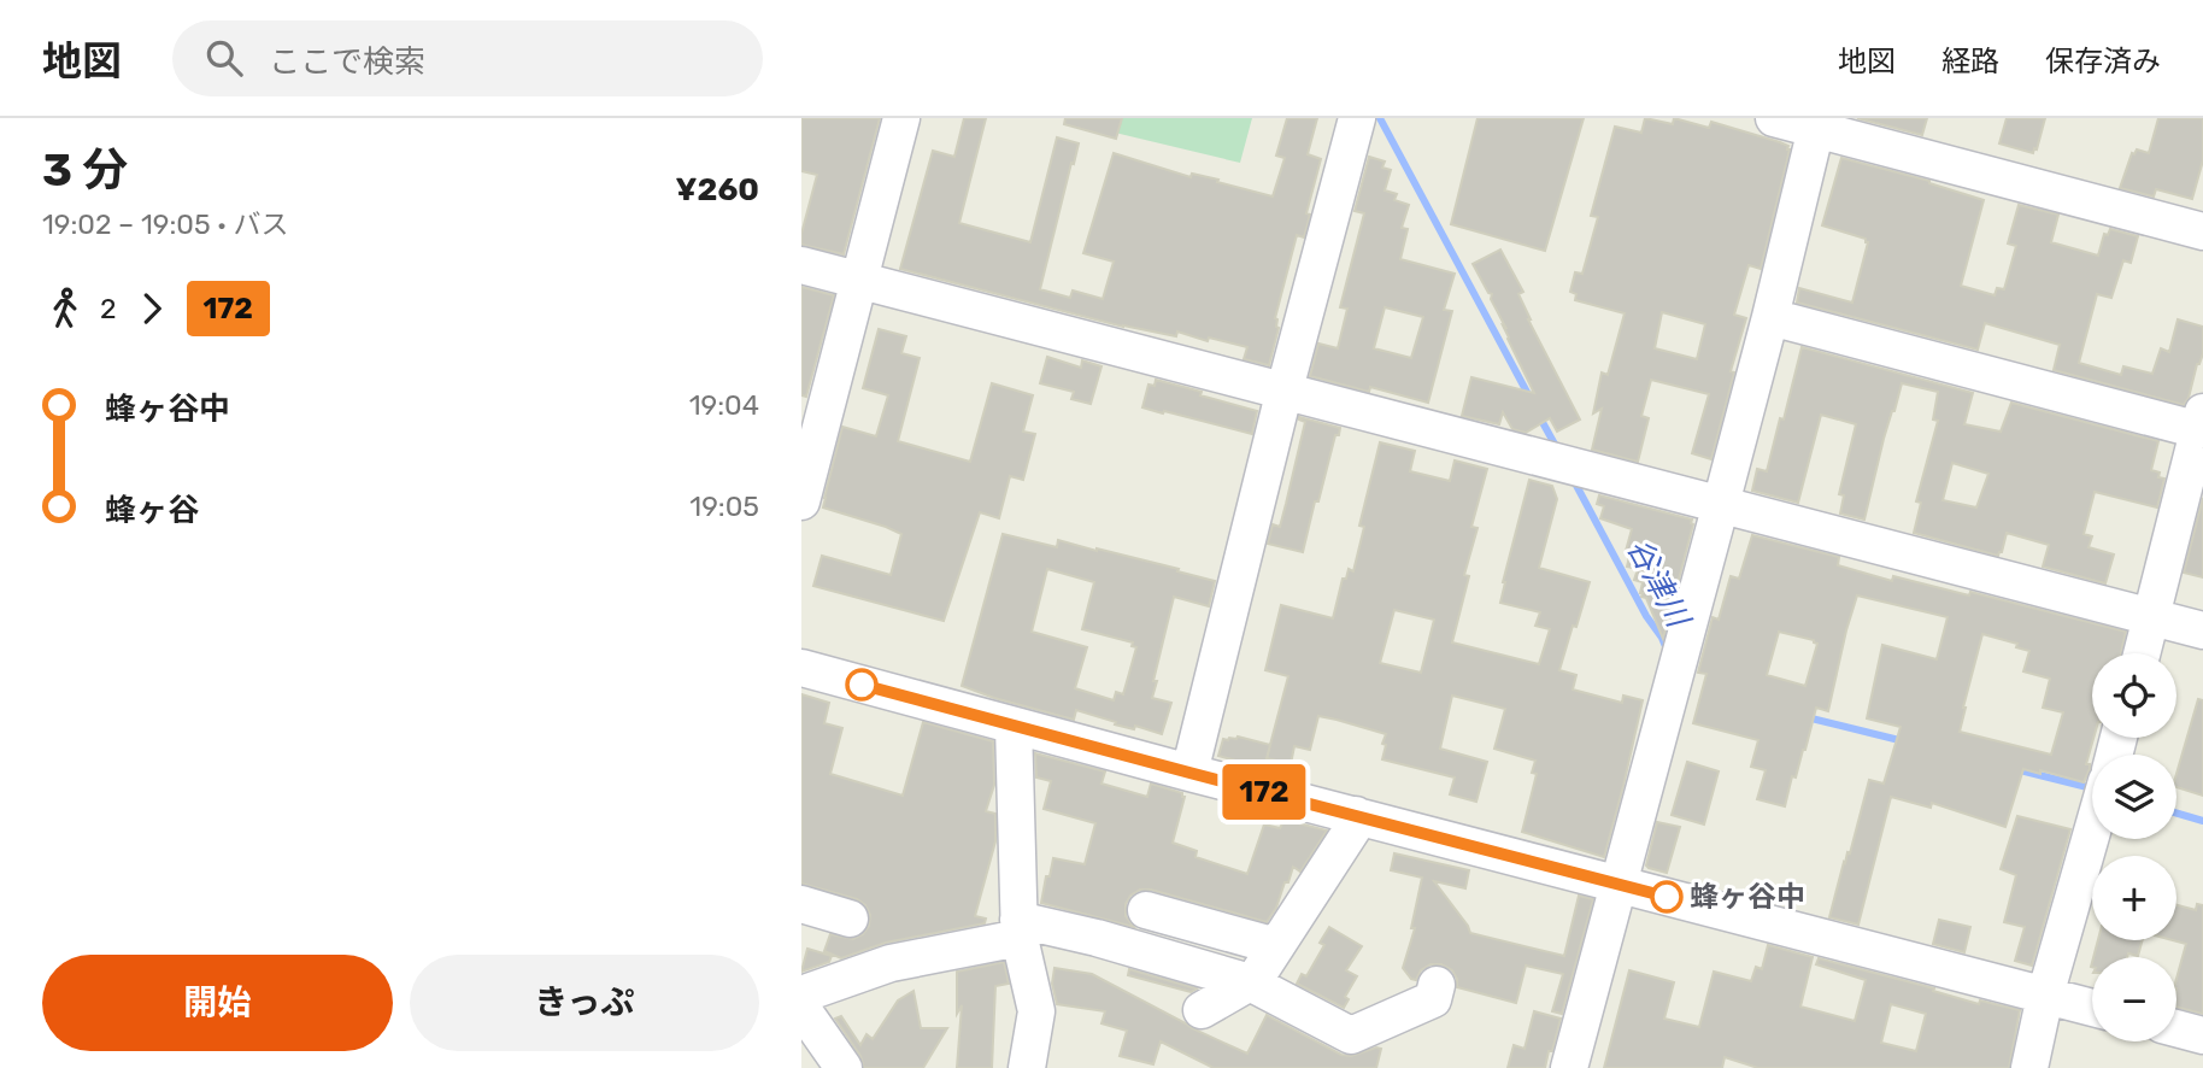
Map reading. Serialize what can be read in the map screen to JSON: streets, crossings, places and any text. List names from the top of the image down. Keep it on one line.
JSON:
{"water":["谷津川"],"places":["蜂ヶ谷中"],"lines":["bus line 172"],"page":{"header":"地図","search":"ここで検索","nav":["地図","経路","保存済み"],"heading":["3 分","19:02 – 19:05 · バス","¥260"],"on_map":"172","legs":["2","172"],"list":[{"name":"蜂ヶ谷中","value":"19:04"},{"name":"蜂ヶ谷","value":"19:05"}],"map_buttons":["+","−"],"buttons":["開始","きっぷ"]}}
